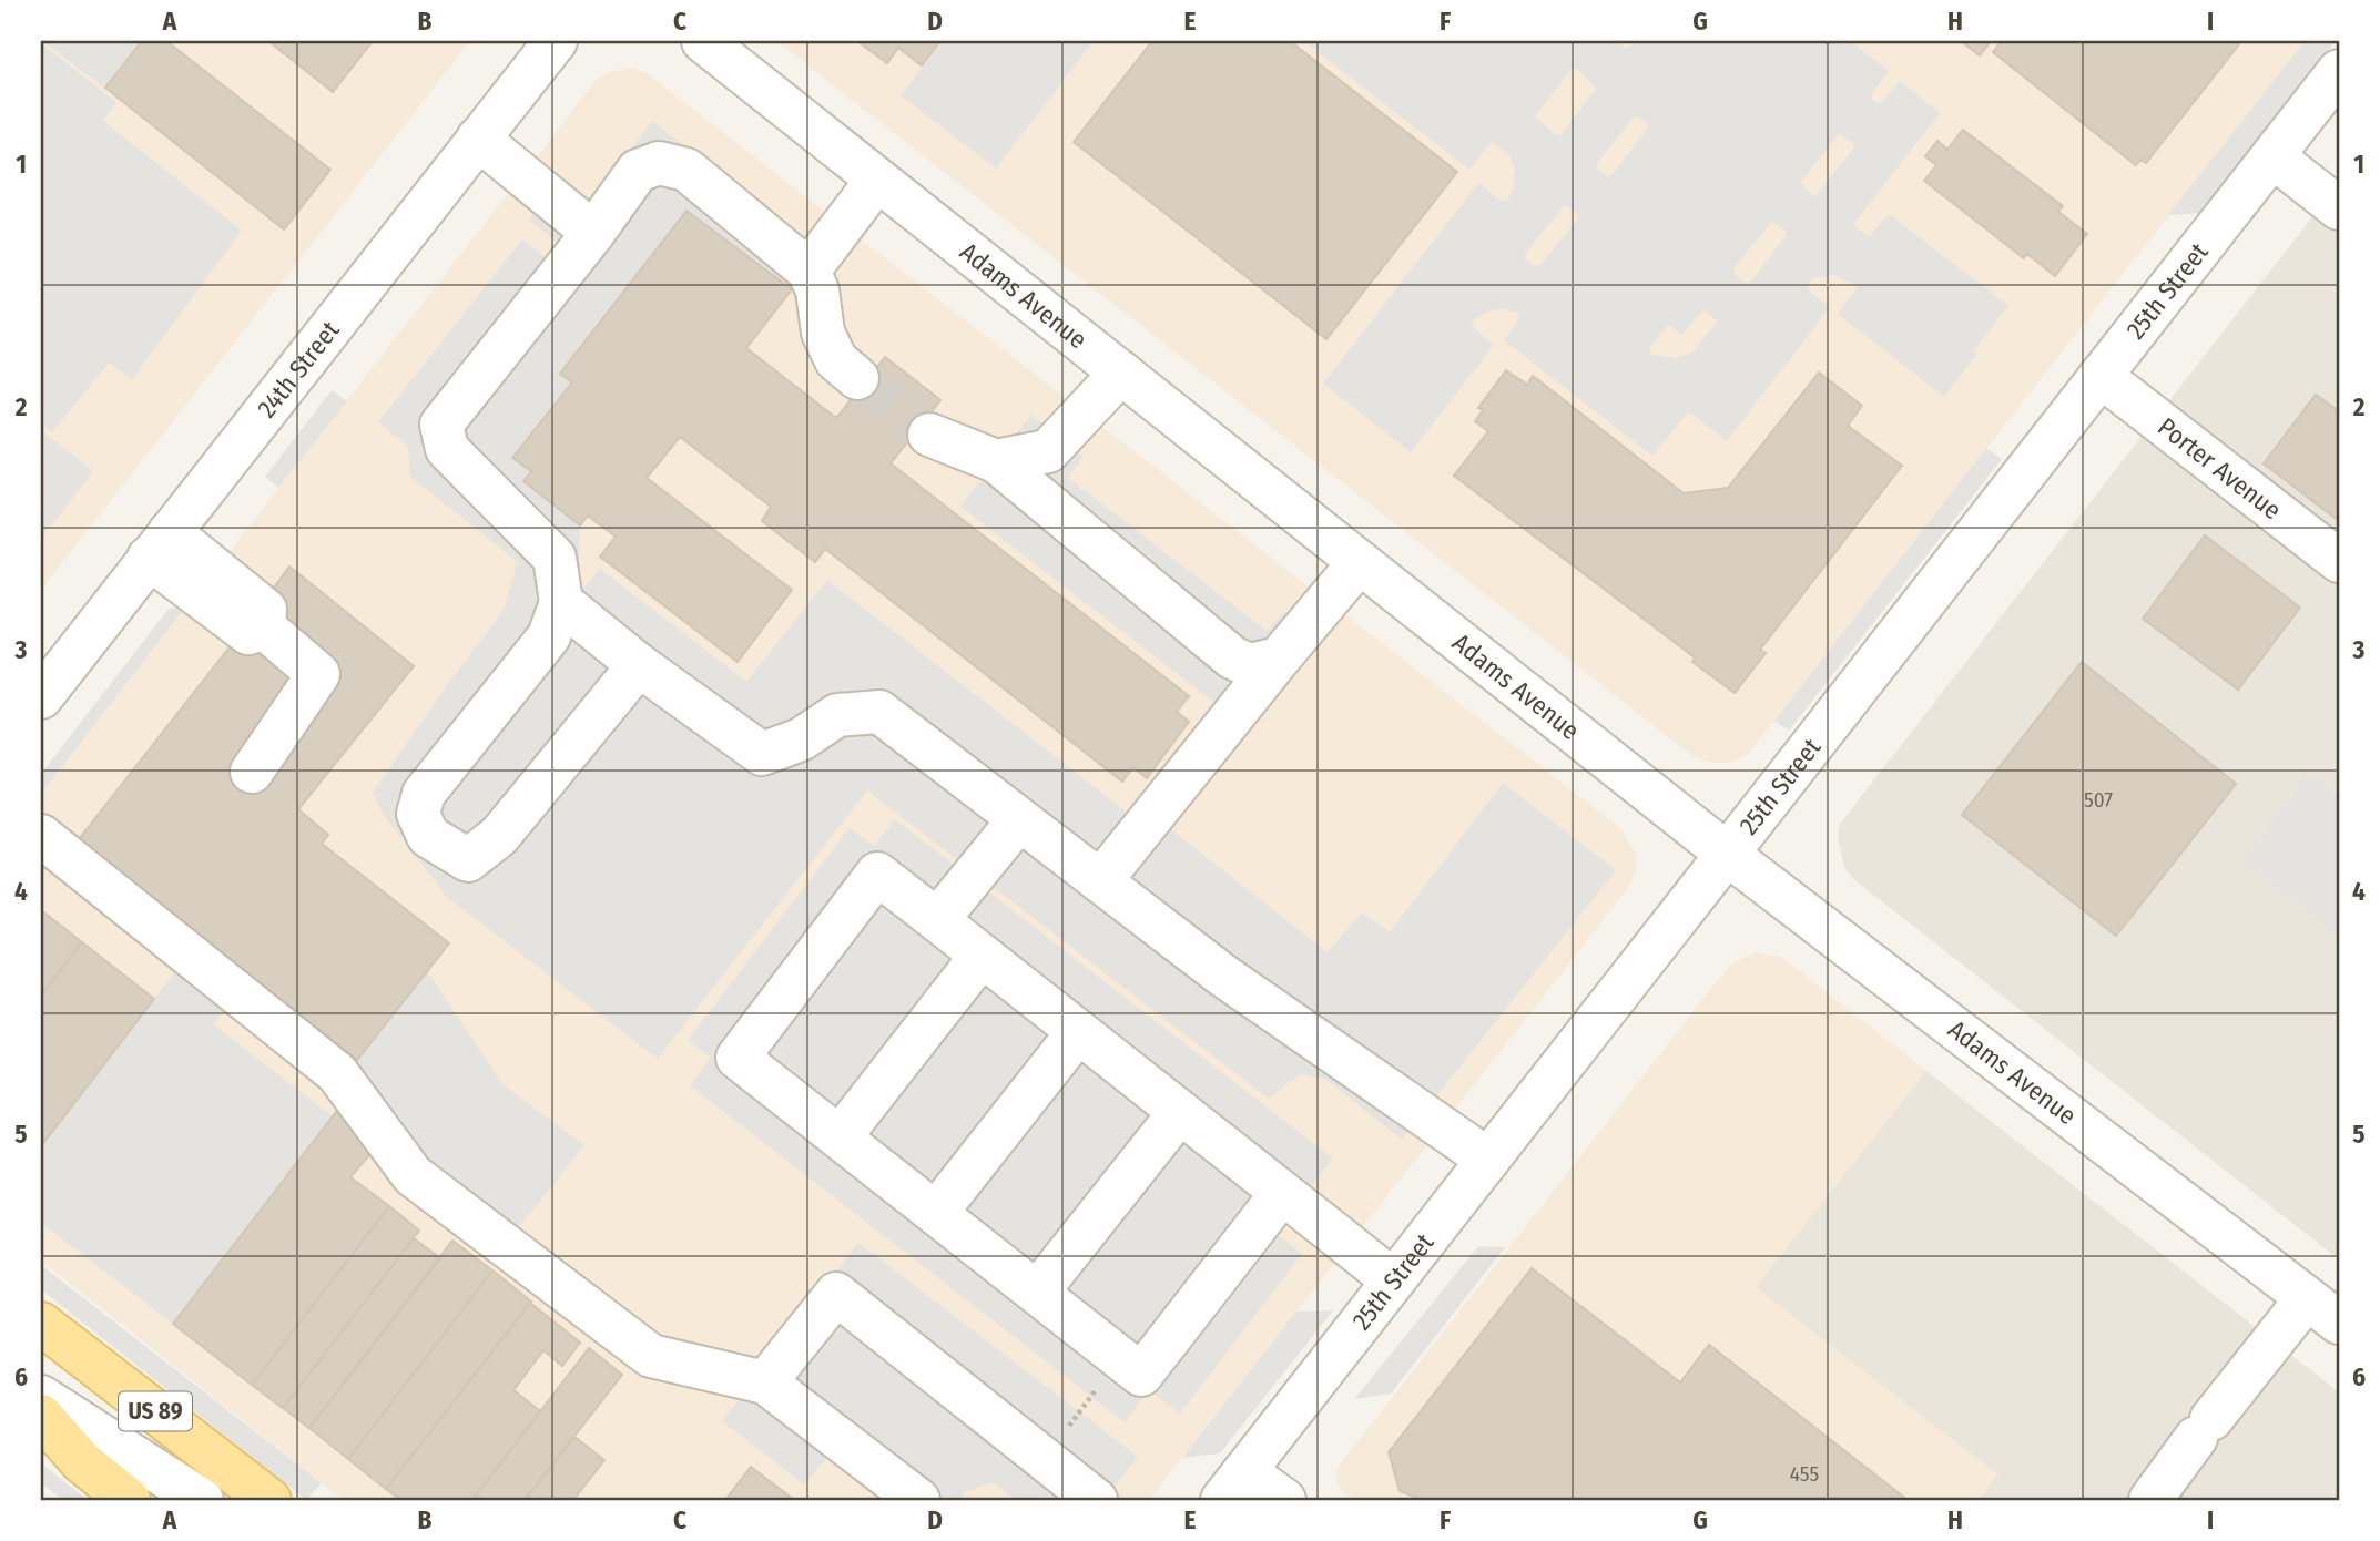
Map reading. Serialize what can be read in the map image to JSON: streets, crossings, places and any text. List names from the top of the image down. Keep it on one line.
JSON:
{"streets":{"main road":["US 89"],"street":["25th Street","Adams Avenue","24th Street","Porter Avenue"]},"crossings":[["25th Street","Adams Avenue"],["25th Street","Porter Avenue"]],"house_numbers":["507","455"],"grid":{"columns":["A","B","C","D","E","F","G","H","I"],"rows":["1","2","3","4","5","6"]}}
